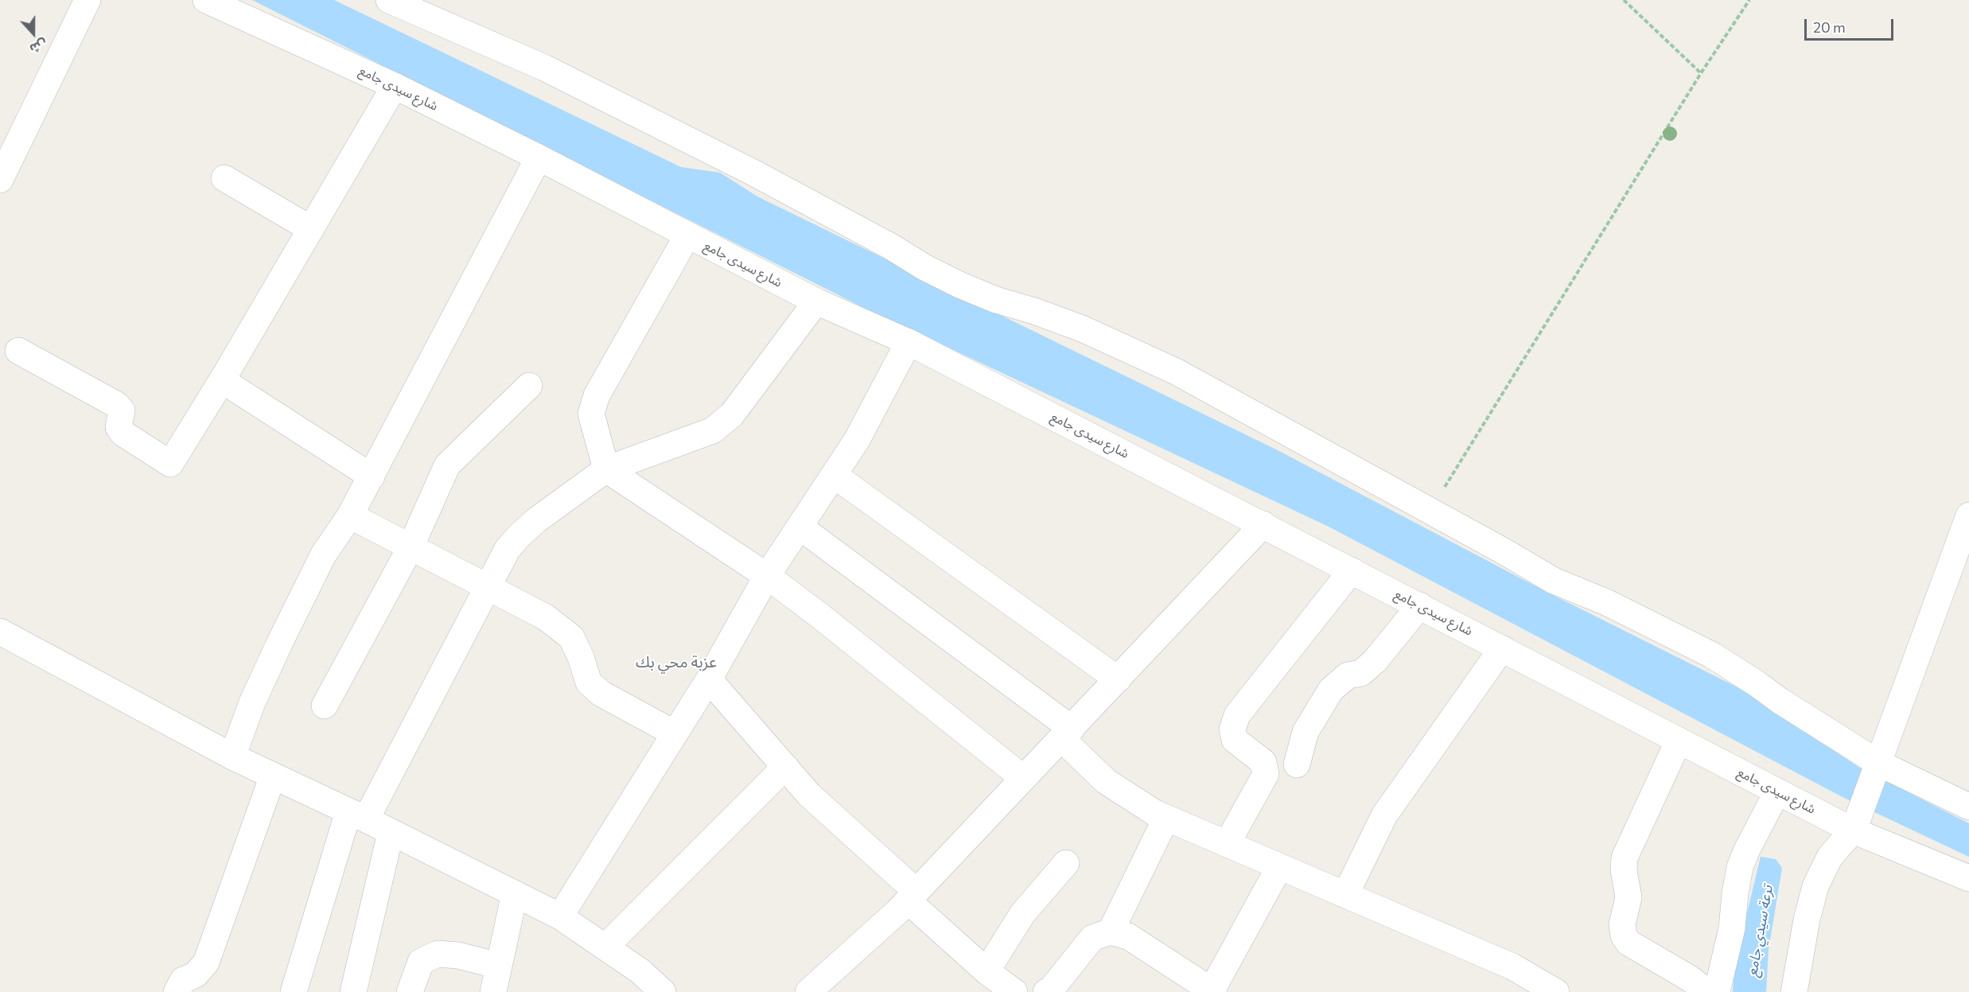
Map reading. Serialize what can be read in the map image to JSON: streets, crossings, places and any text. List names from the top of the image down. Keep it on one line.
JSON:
{"streets":{"street":["شارع سيدى جامع"]},"districts":["عزبة محي بك"],"water":["ترعة سيدي جامع"],"scale_bar":"20 m","north":"bottom"}
